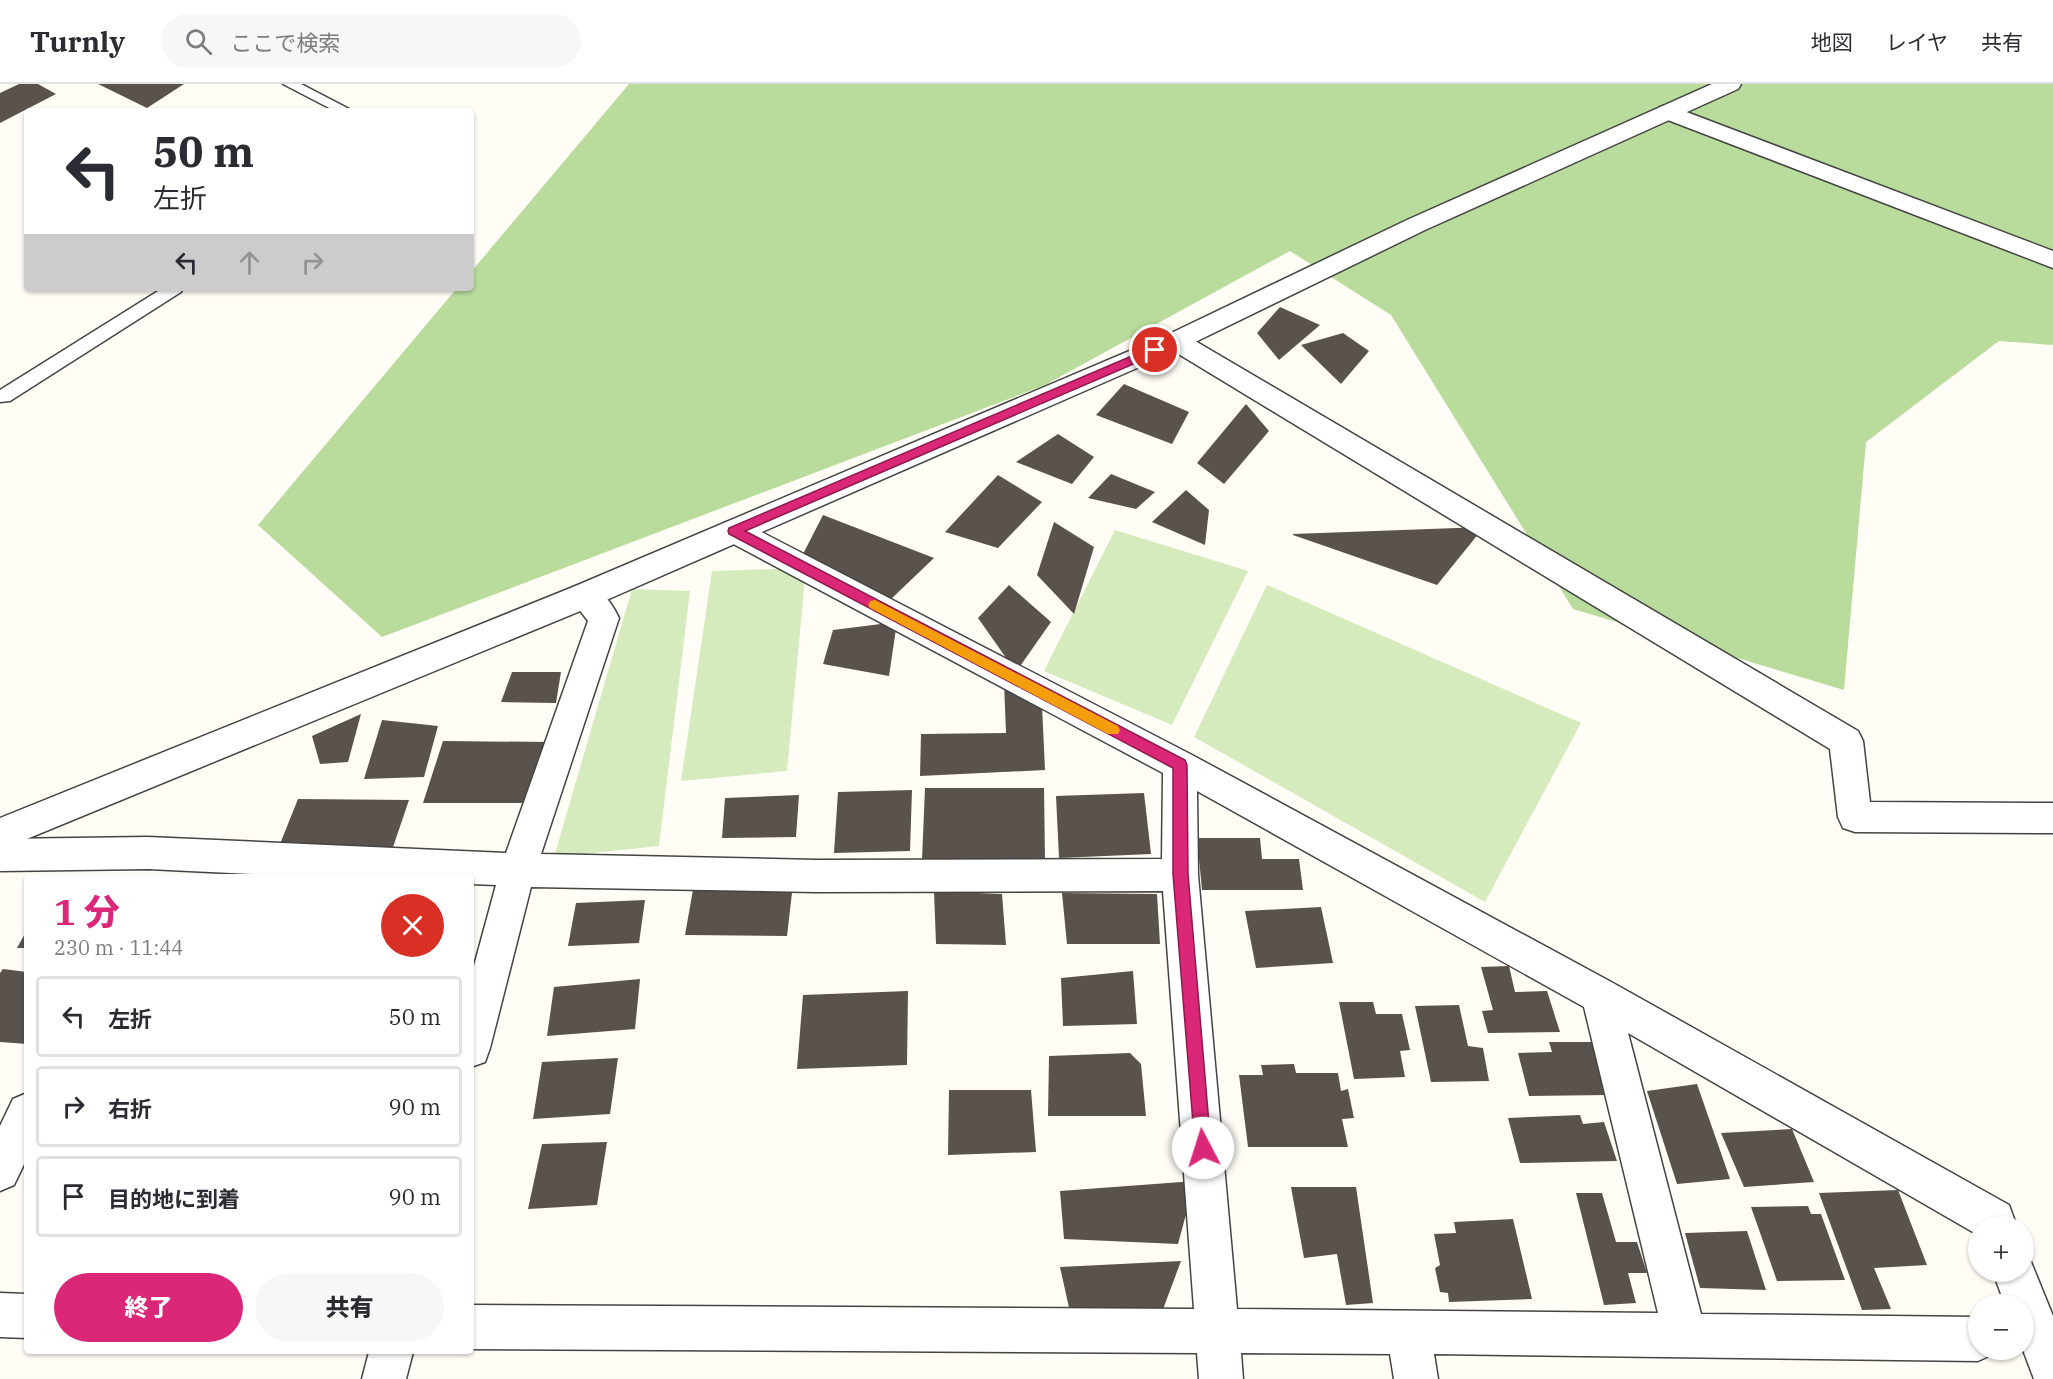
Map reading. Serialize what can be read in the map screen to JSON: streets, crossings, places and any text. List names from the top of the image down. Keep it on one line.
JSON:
{"page":{"header":"Turnly","search":"ここで検索","nav":["地図","レイヤ","共有"],"turn":["50 m","左折"],"heading":["1 分","230 m · 11:44"],"list":[{"name":"左折","value":"50 m"},{"name":"右折","value":"90 m"},{"name":"目的地に到着","value":"90 m"}],"map_buttons":["+","−"],"buttons":["終了","共有"]}}
